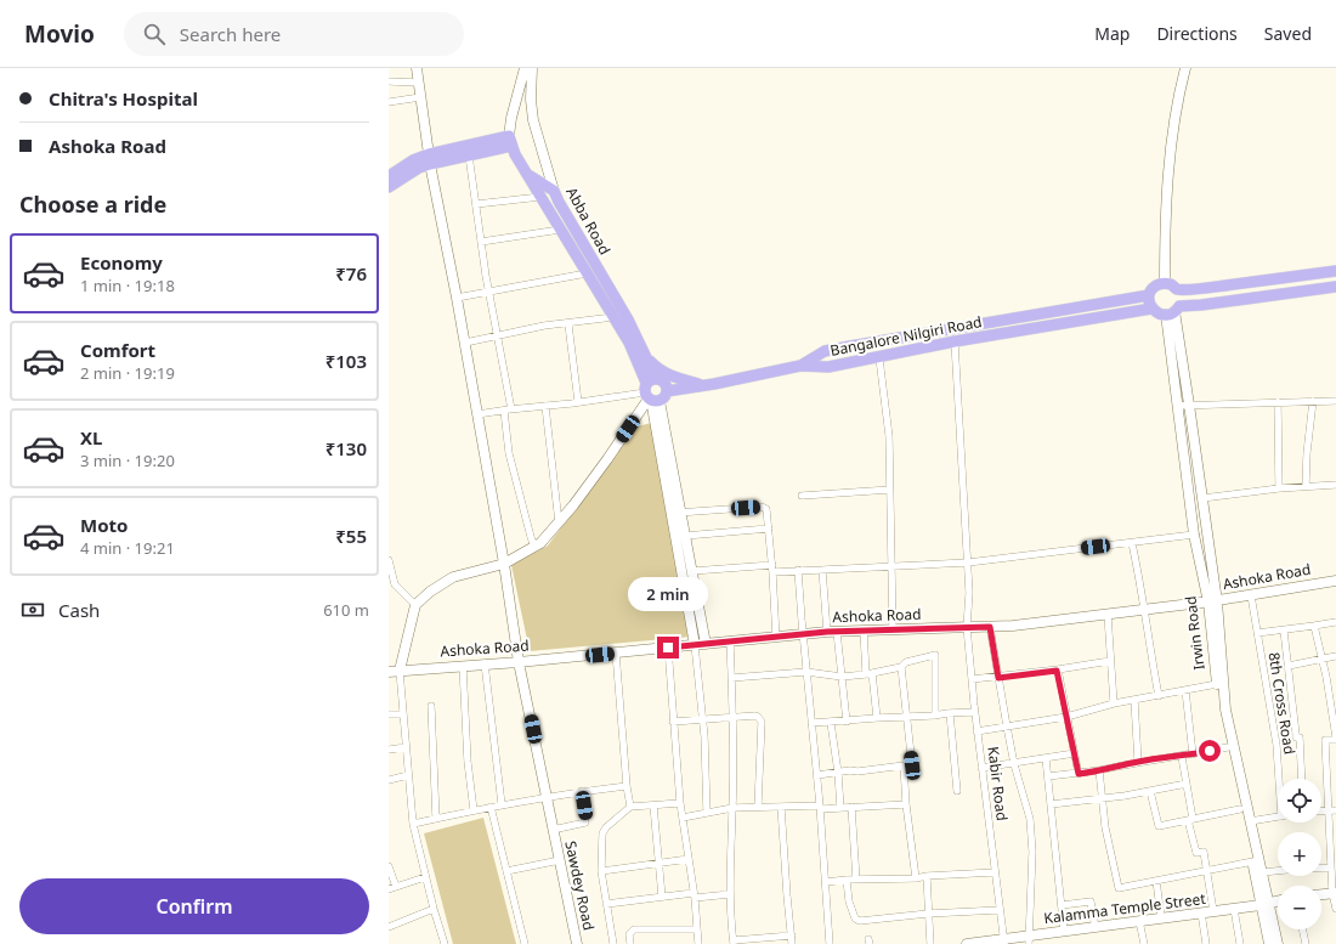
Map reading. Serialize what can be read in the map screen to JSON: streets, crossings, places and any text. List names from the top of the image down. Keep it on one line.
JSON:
{"streets":{"main road":["Abba Road","Bangalore Nilgiri Road"],"street":["Ashoka Road","Irwin Road","8th Cross Road","Kabir Road","Sawdey Road","Kalamma Temple Street"]},"crossings":[["Bangalore Nilgiri Road","Kabir Road"],["Ashoka Road","Irwin Road"],["Ashoka Road","8th Cross Road"],["Ashoka Road","Kabir Road"],["Ashoka Road","Sawdey Road"],["Irwin Road","Kalamma Temple Street"],["Kabir Road","Kalamma Temple Street"]],"page":{"header":"Movio","search":"Search here","nav":["Map","Directions","Saved"],"banner":["Chitra's Hospital","Ashoka Road"],"heading":"Choose a ride","list":[{"name":"Economy","note":"1 min · 19:18","value":"₹76"},{"name":"Comfort","note":"2 min · 19:19","value":"₹103"},{"name":"XL","note":"3 min · 19:20","value":"₹130"},{"name":"Moto","note":"4 min · 19:21","value":"₹55"}],"bubble":"2 min","pay":["Cash","610 m"],"map_buttons":["+","−"],"buttons":"Confirm"}}
